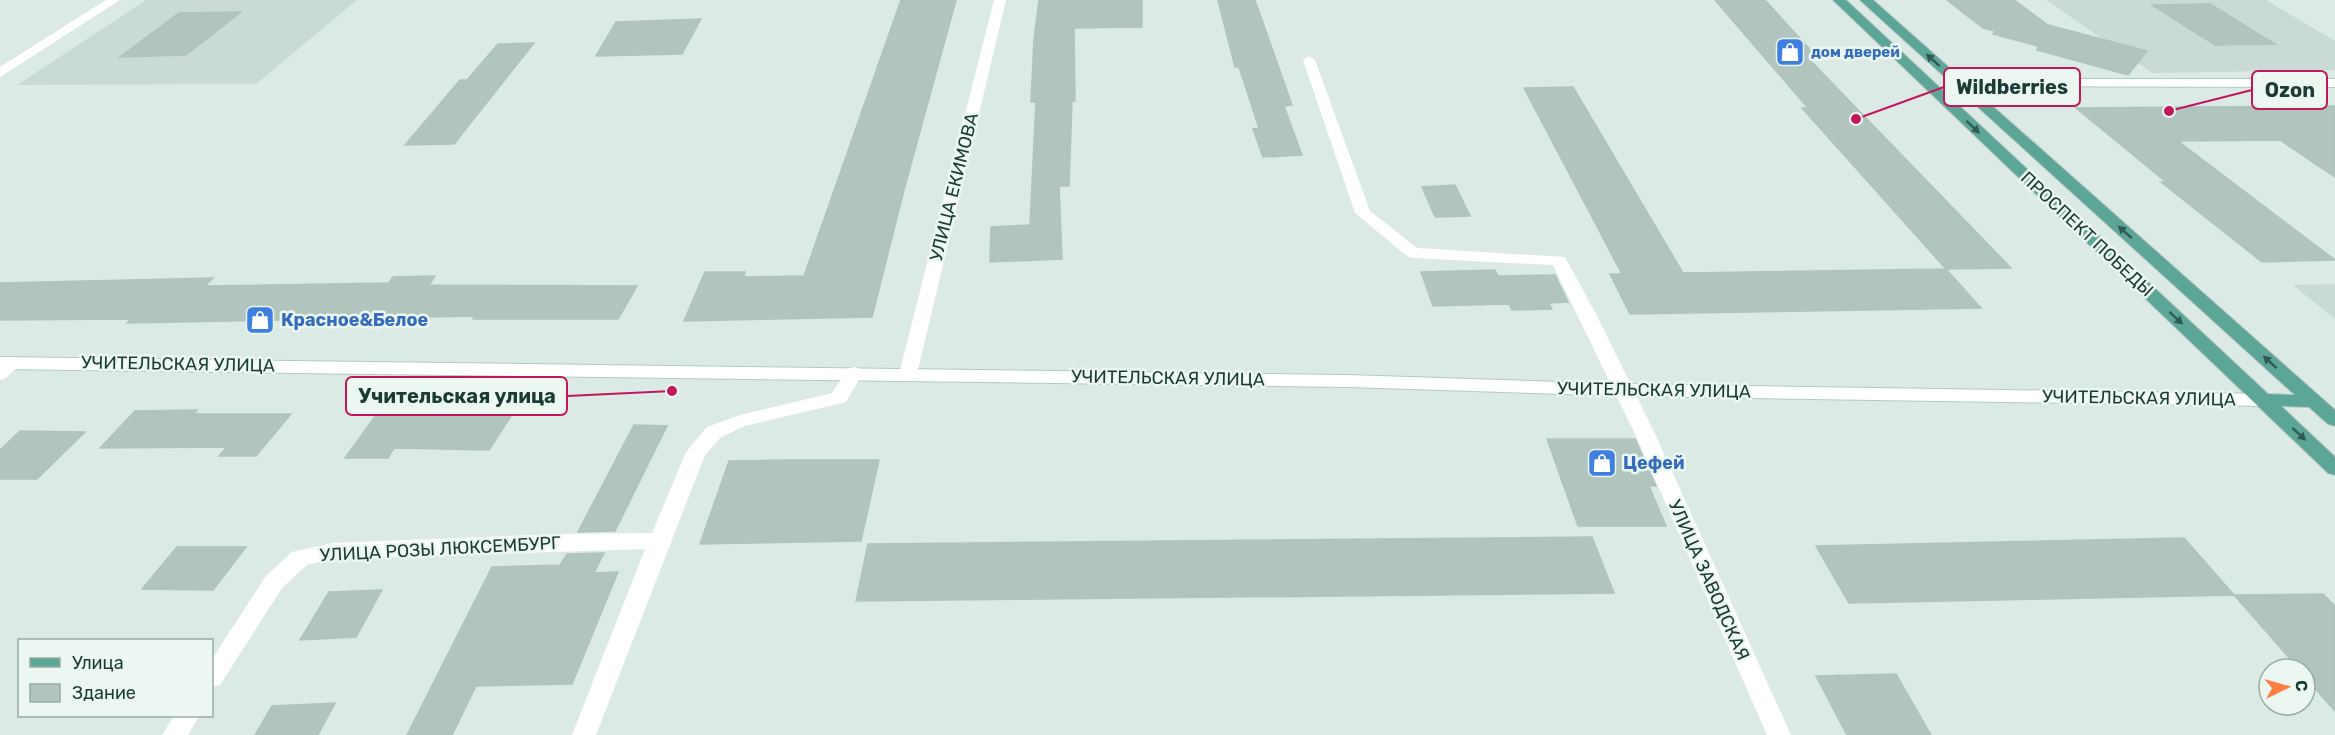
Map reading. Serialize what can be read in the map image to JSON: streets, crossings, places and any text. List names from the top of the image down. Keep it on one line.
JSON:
{"streets":{"main road":["ПРОСПЕКТ ПОБЕДЫ"],"street":["УЛИЦА ЕКИМОВА","УЧИТЕЛЬСКАЯ УЛИЦА","УЛИЦА РОЗЫ ЛЮКСЕМБУРГ","УЛИЦА ЗАВОДСКАЯ"]},"crossings":[["УЛИЦА ЕКИМОВА","УЧИТЕЛЬСКАЯ УЛИЦА"],["ПРОСПЕКТ ПОБЕДЫ","УЧИТЕЛЬСКАЯ УЛИЦА"],["УЧИТЕЛЬСКАЯ УЛИЦА","УЛИЦА ЗАВОДСКАЯ"]],"places":{"shop":["дом дверей","Красное&Белое","Цефей"],"other":["Ozon","Wildberries","Учительская улица"]},"legend":["Улица","Здание"],"north":"right"}
